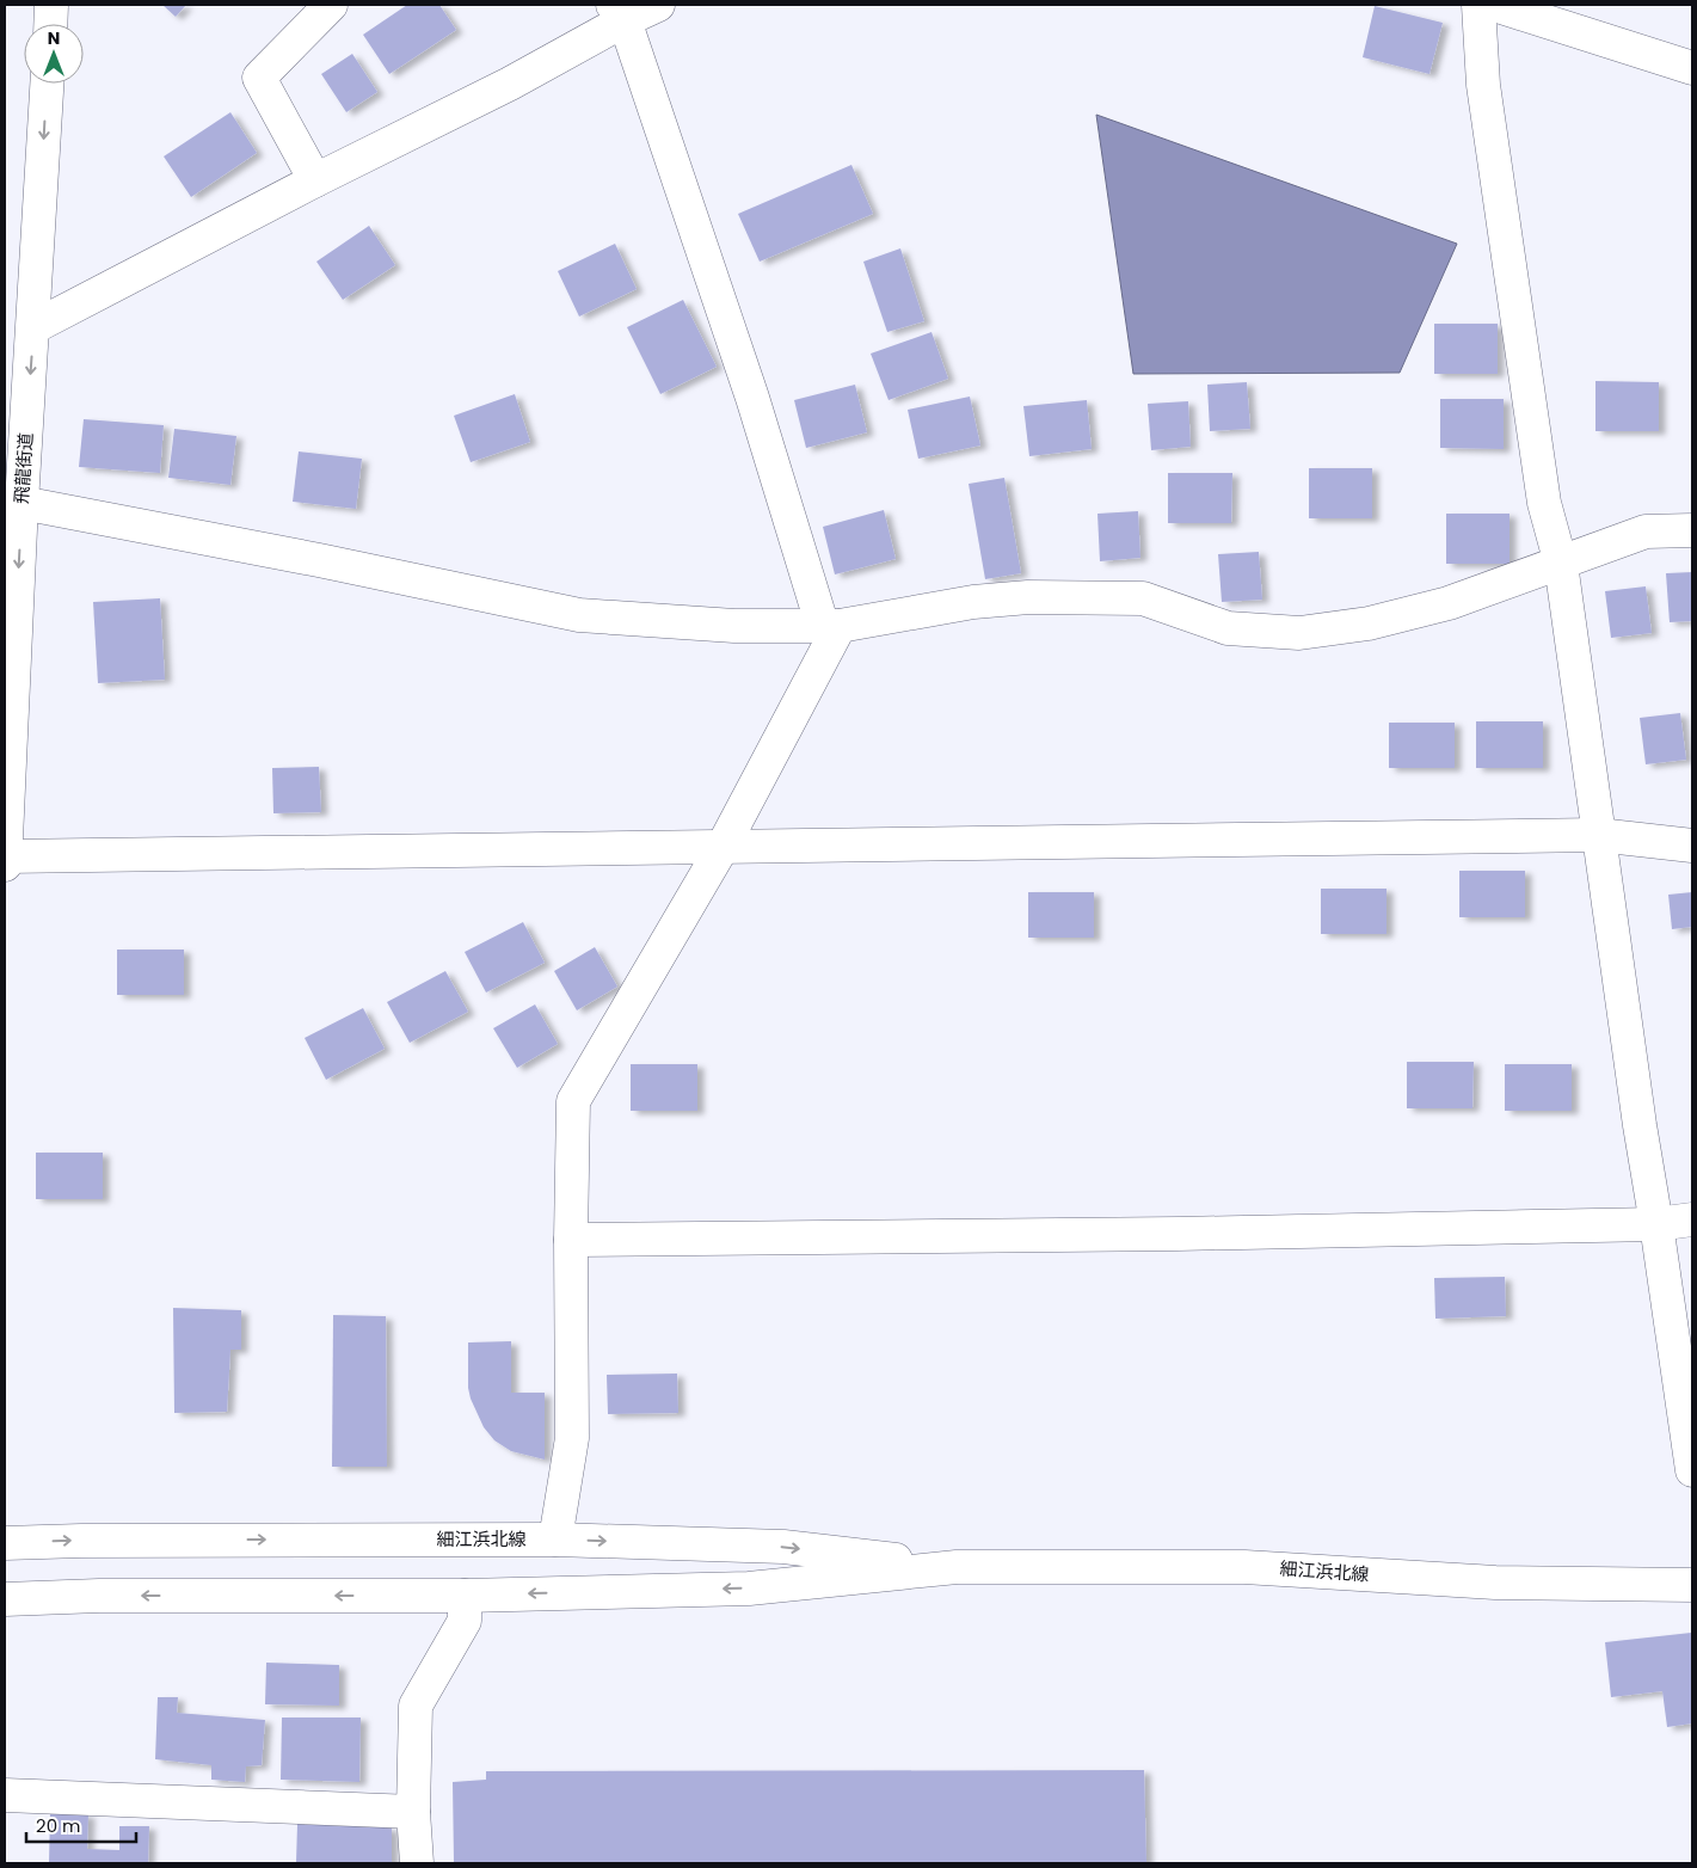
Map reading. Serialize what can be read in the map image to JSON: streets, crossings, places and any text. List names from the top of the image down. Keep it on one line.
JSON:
{"streets":{"main road":["飛龍街道","細江浜北線"]},"one_way":["飛龍街道"],"scale_bar":"20 m","north":"top"}
